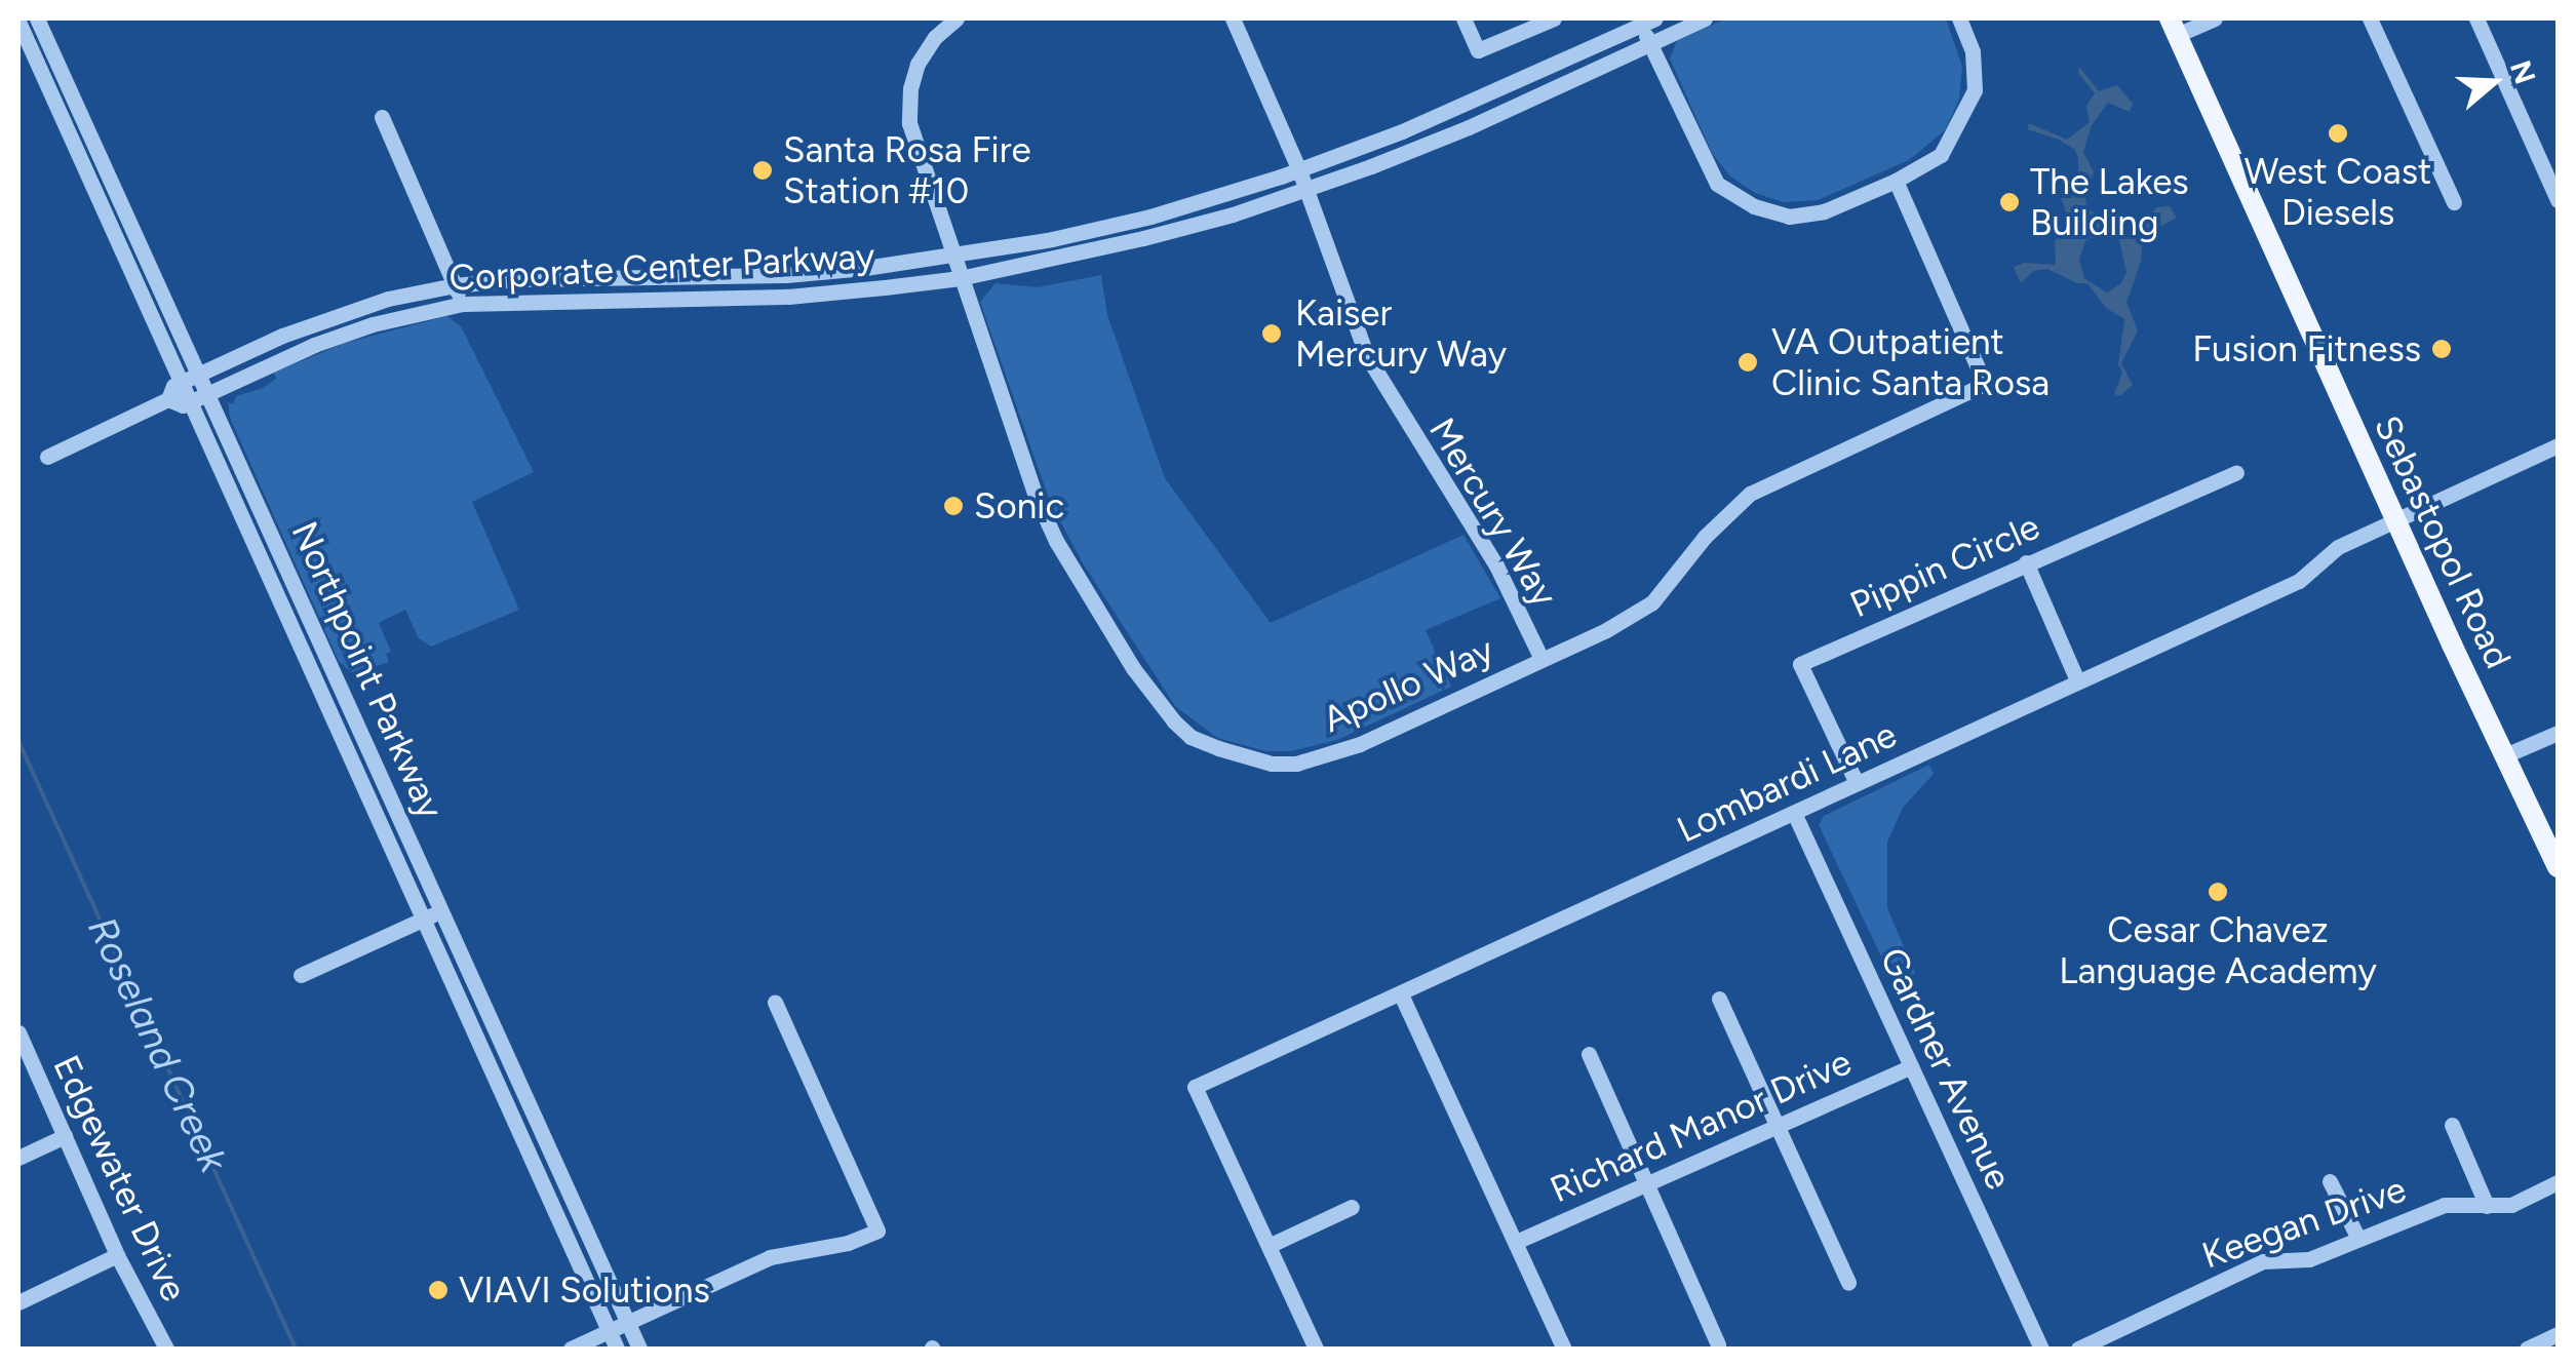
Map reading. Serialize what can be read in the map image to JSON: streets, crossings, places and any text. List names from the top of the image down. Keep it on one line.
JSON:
{"streets":{"main road":["Sebastopol Road"],"street":["Corporate Center Parkway","Mercury Way","Pippin Circle","Northpoint Parkway","Apollo Way","Lombardi Lane","Gardner Avenue","Richard Manor Drive","Edgewater Drive","Keegan Drive"]},"crossings":[["Corporate Center Parkway","Mercury Way"],["Corporate Center Parkway","Northpoint Parkway"],["Corporate Center Parkway","Apollo Way"],["Mercury Way","Apollo Way"],["Sebastopol Road","Lombardi Lane"],["Pippin Circle","Lombardi Lane"],["Lombardi Lane","Gardner Avenue"],["Gardner Avenue","Richard Manor Drive"]],"water":["Roseland Creek"],"places":["West Coast Diesels","Santa Rosa Fire Station #10","The Lakes Building","Kaiser Mercury Way","Fusion Fitness","VA Outpatient Clinic Santa Rosa","Sonic","Cesar Chavez Language Academy","VIAVI Solutions"],"north":"right"}
